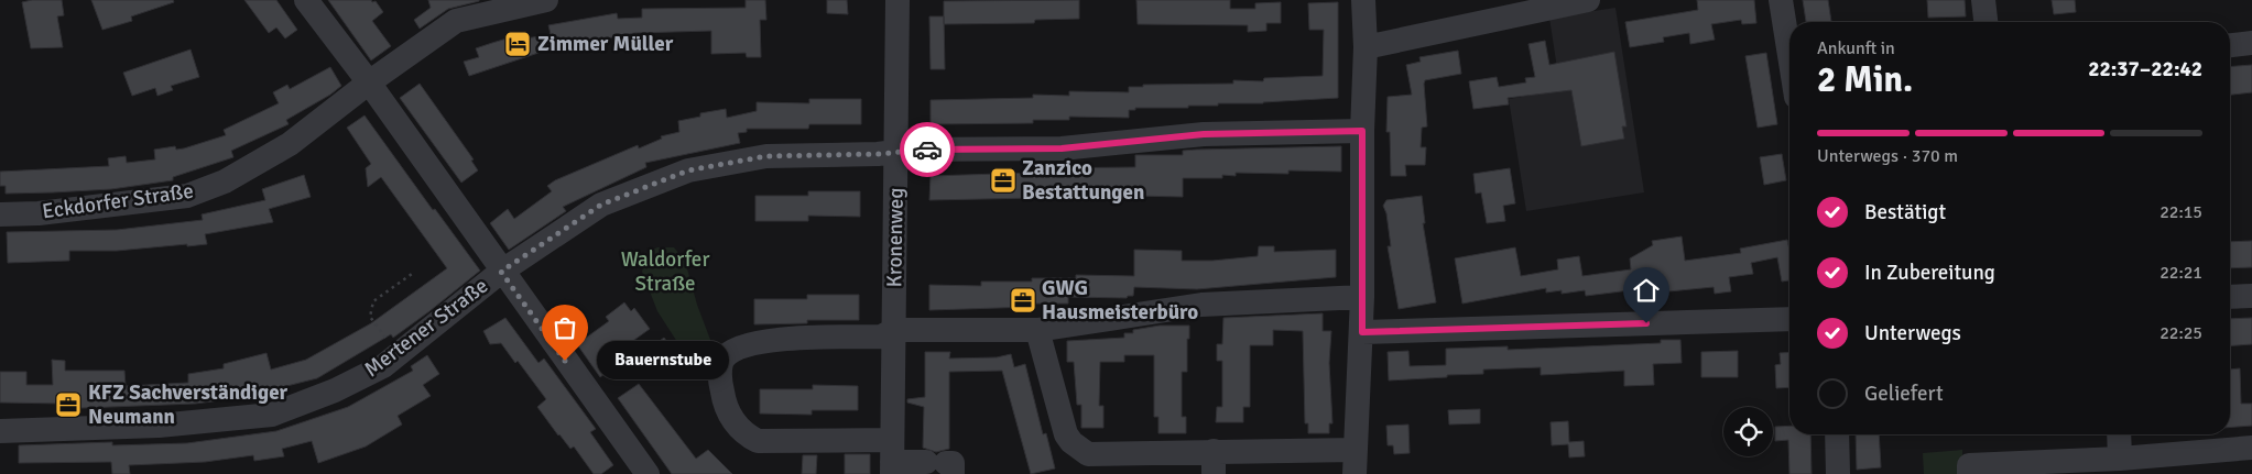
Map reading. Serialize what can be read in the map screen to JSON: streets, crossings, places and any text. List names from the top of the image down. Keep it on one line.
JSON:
{"streets":{"street":["Eckdorfer Straße","Kronenweg","Mertener Straße"]},"crossings":[["Kronenweg","Mertener Straße"]],"parks":["Waldorfer Straße"],"places":{"hotel":["Zimmer Müller"],"office":["Zanzico Bestattungen","GWG Hausmeisterbüro","KFZ Sachverständiger Neumann"],"other":["Bauernstube"]},"page":{"heading":["2 Min.","Ankunft in","22:37–22:42"],"bar":"Unterwegs · 370 m","list":[["Bestätigt","22:15"],["In Zubereitung","22:21"],["Unterwegs","22:25"],"Geliefert"],"bubble":"Bauernstube"}}
